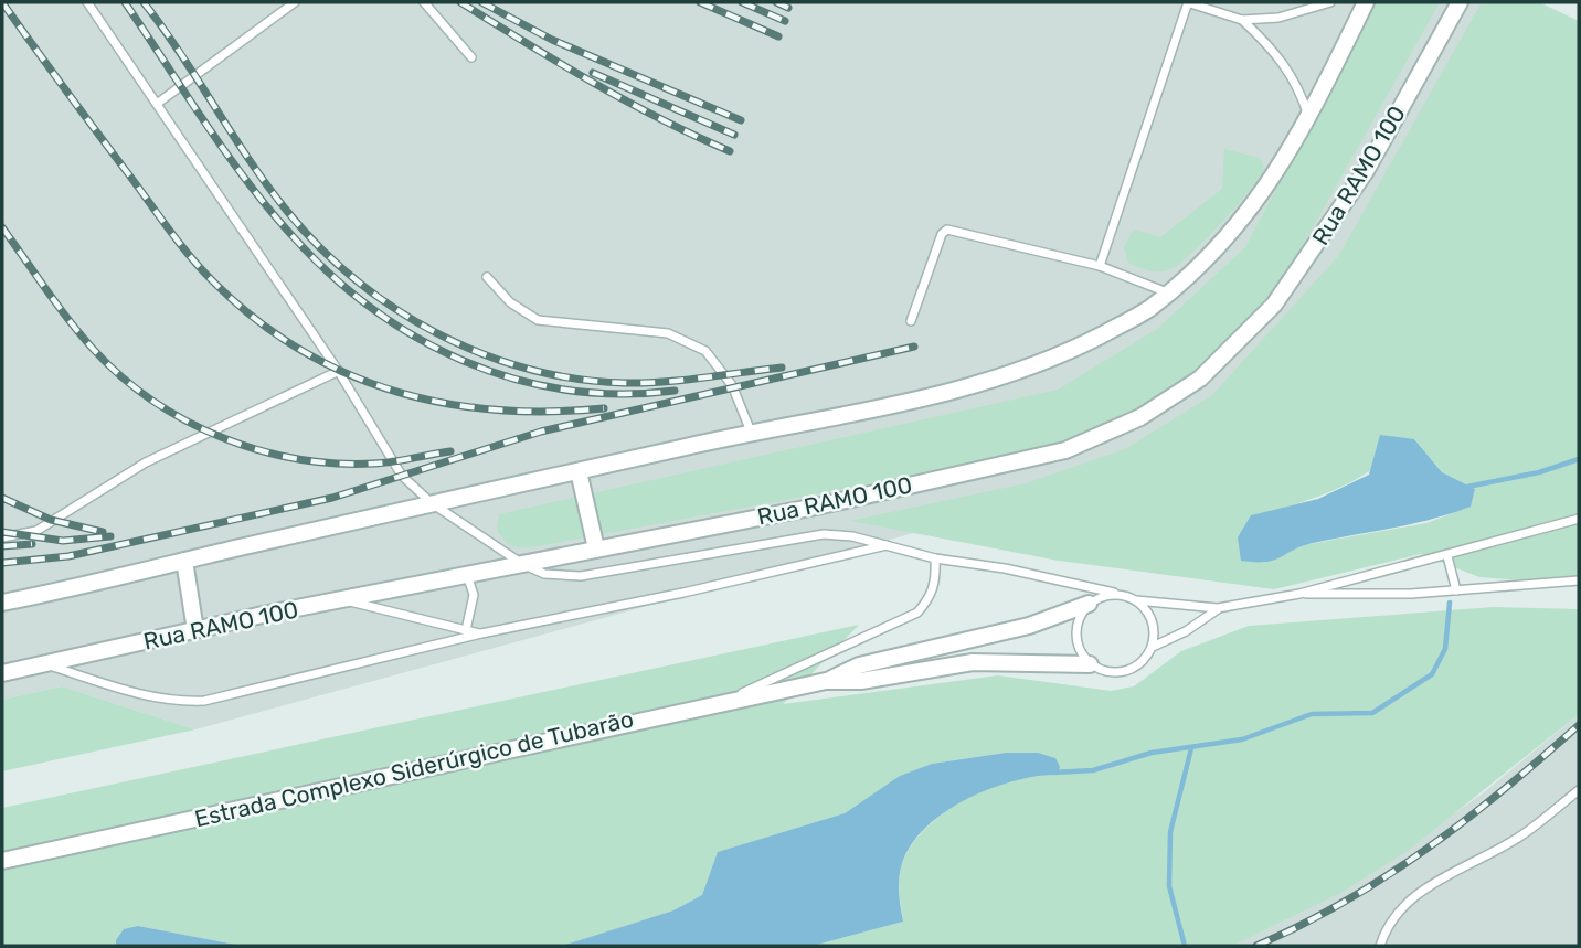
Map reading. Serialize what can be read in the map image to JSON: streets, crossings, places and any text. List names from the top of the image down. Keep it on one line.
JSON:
{"streets":{"street":["Rua RAMO 100","Estrada Complexo Siderúrgico de Tubarão"]}}
